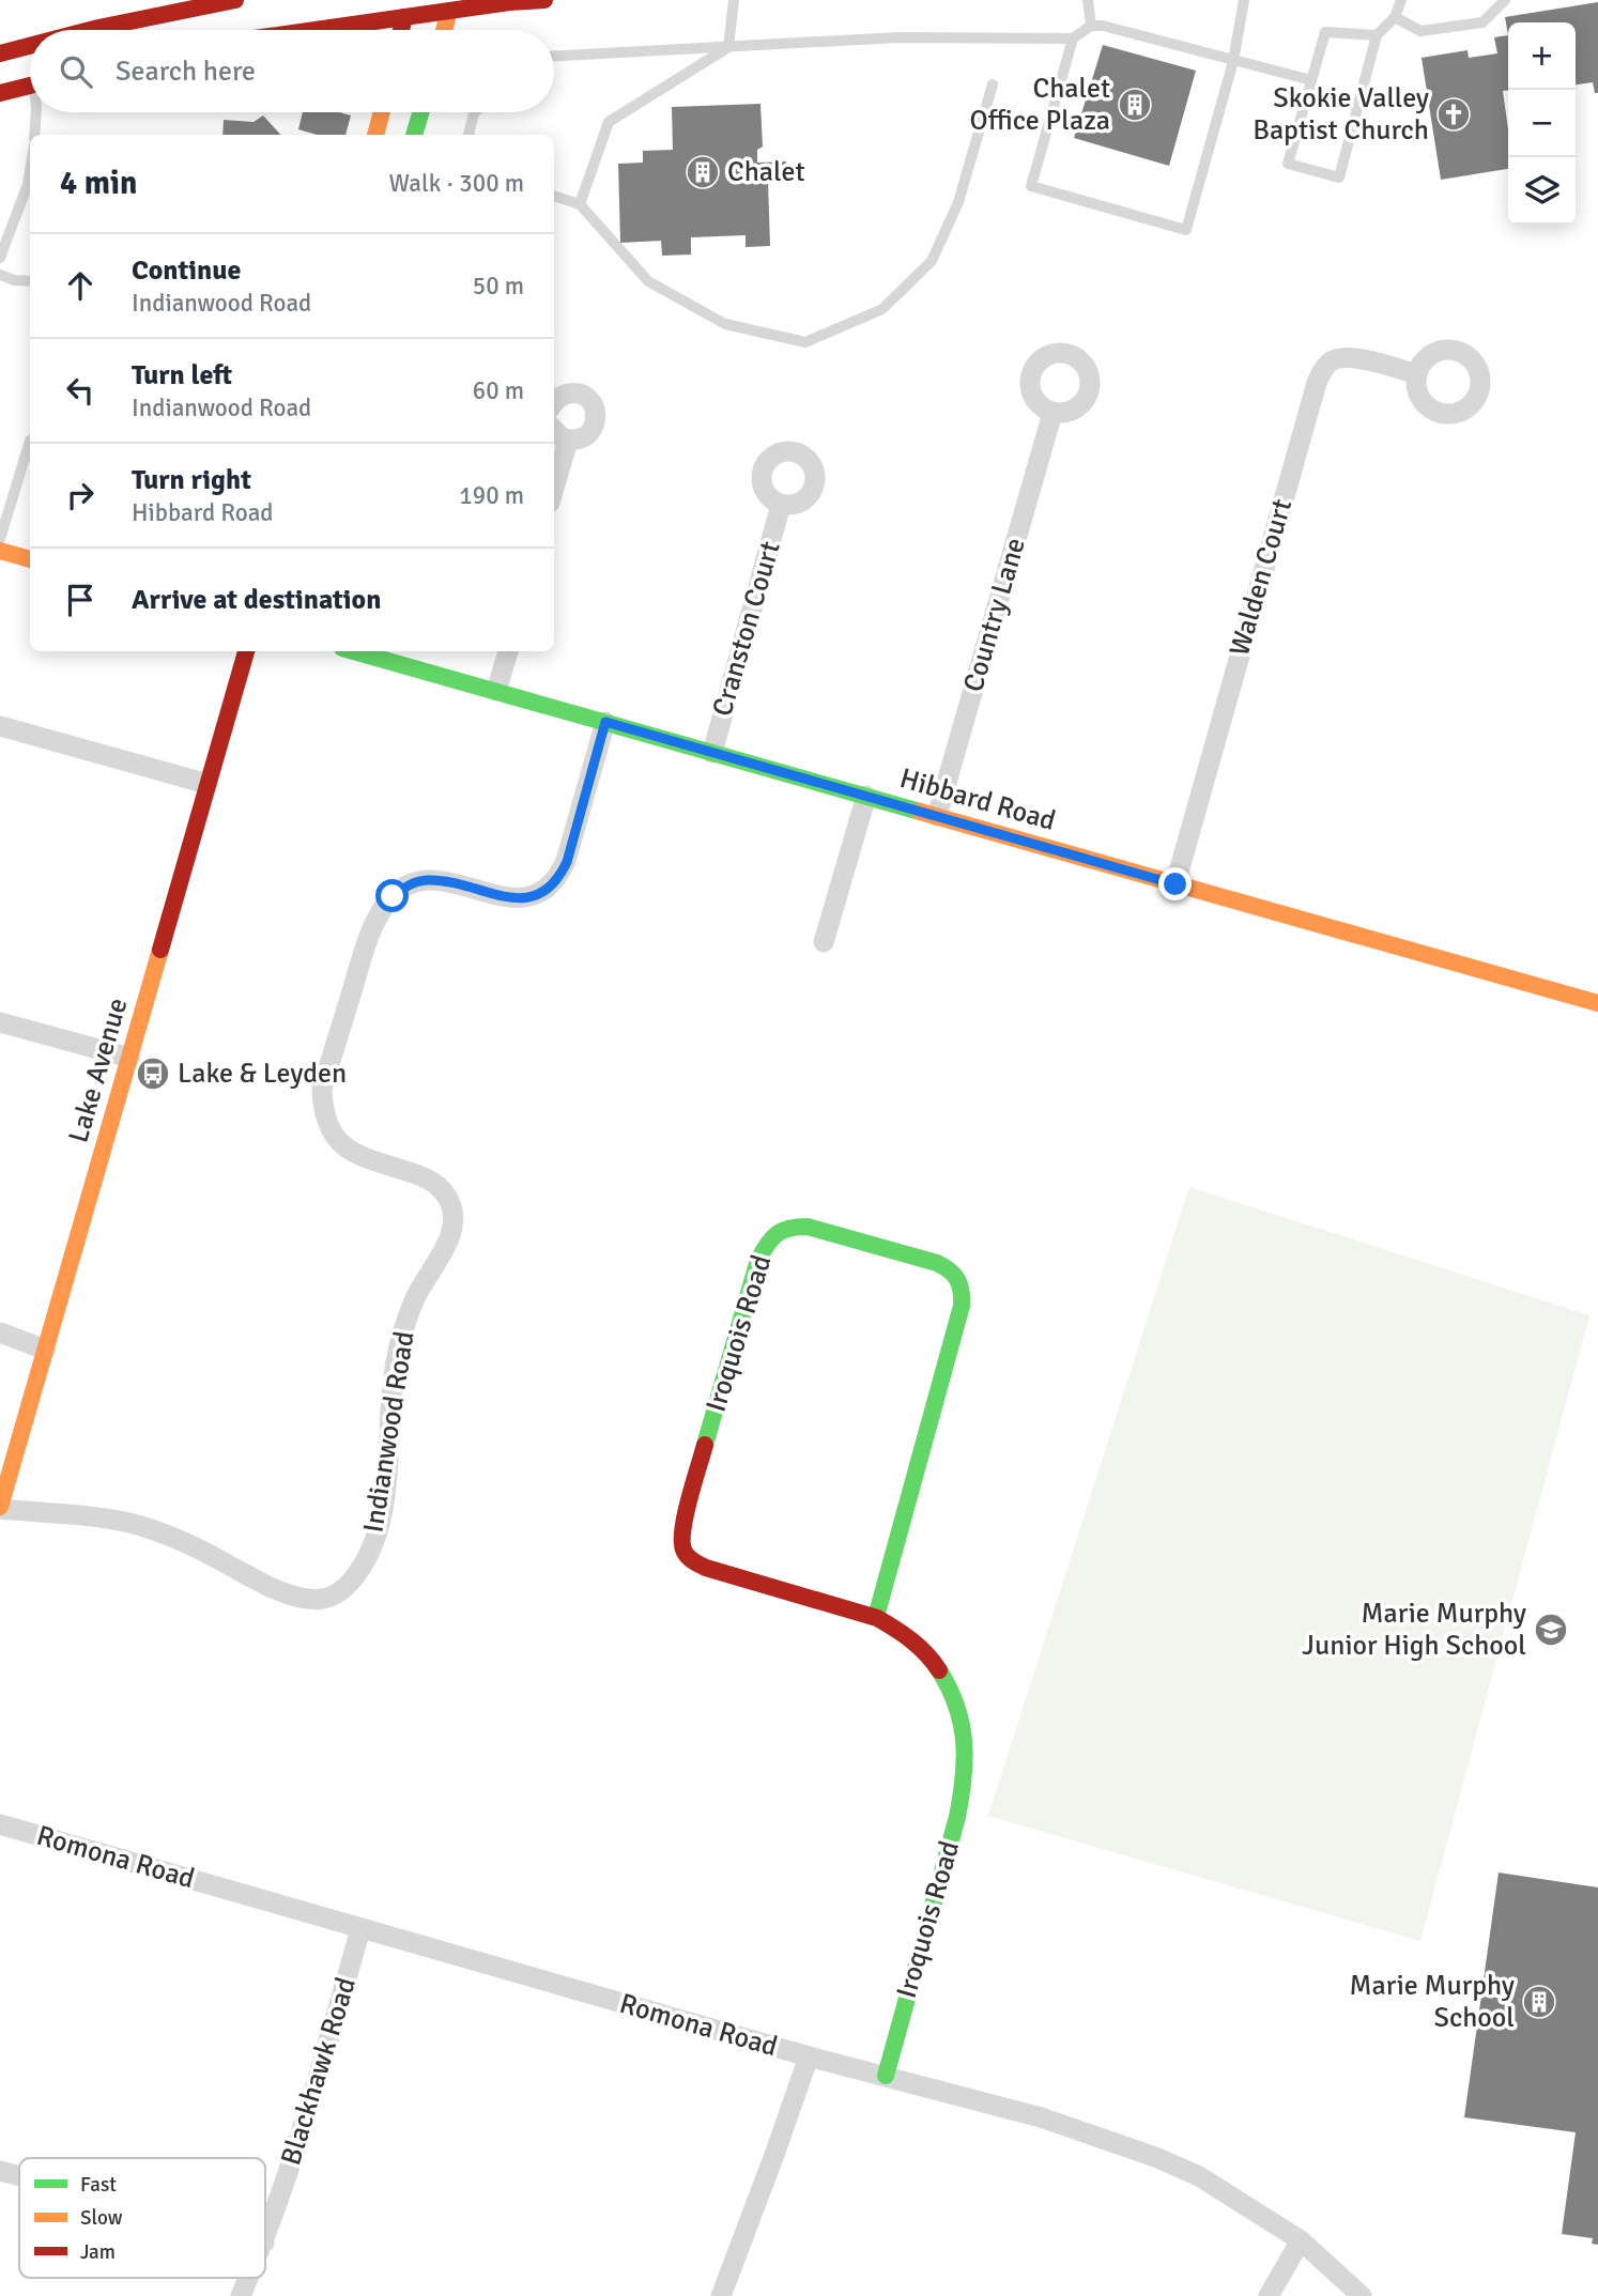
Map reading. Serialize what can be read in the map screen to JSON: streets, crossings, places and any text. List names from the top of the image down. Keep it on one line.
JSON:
{"streets":{"street":["Walden Court","Country Lane","Cranston Court","Hibbard Road","Lake Avenue","Iroquois Road","Indianwood Road","Romona Road","Blackhawk Road"]},"crossings":[["Walden Court","Hibbard Road"],["Country Lane","Hibbard Road"],["Cranston Court","Hibbard Road"],["Hibbard Road","Indianwood Road"],["Lake Avenue","Indianwood Road"],["Iroquois Road","Romona Road"],["Romona Road","Blackhawk Road"]],"places":{"building":["Chalet Office Plaza","Chalet","Marie Murphy School"],"church":["Skokie Valley Baptist Church"],"bus stop":["Lake & Leyden"],"school or university":["Marie Murphy Junior High School"]},"legend":["Fast","Slow","Jam"],"page":{"map_buttons":["+","−"],"search":"Search here","heading":["4 min","Walk · 300 m"],"list":[["Continue","Indianwood Road","50 m"],["Turn left","Indianwood Road","60 m"],["Turn right","Hibbard Road","190 m"],"Arrive at destination"]}}
